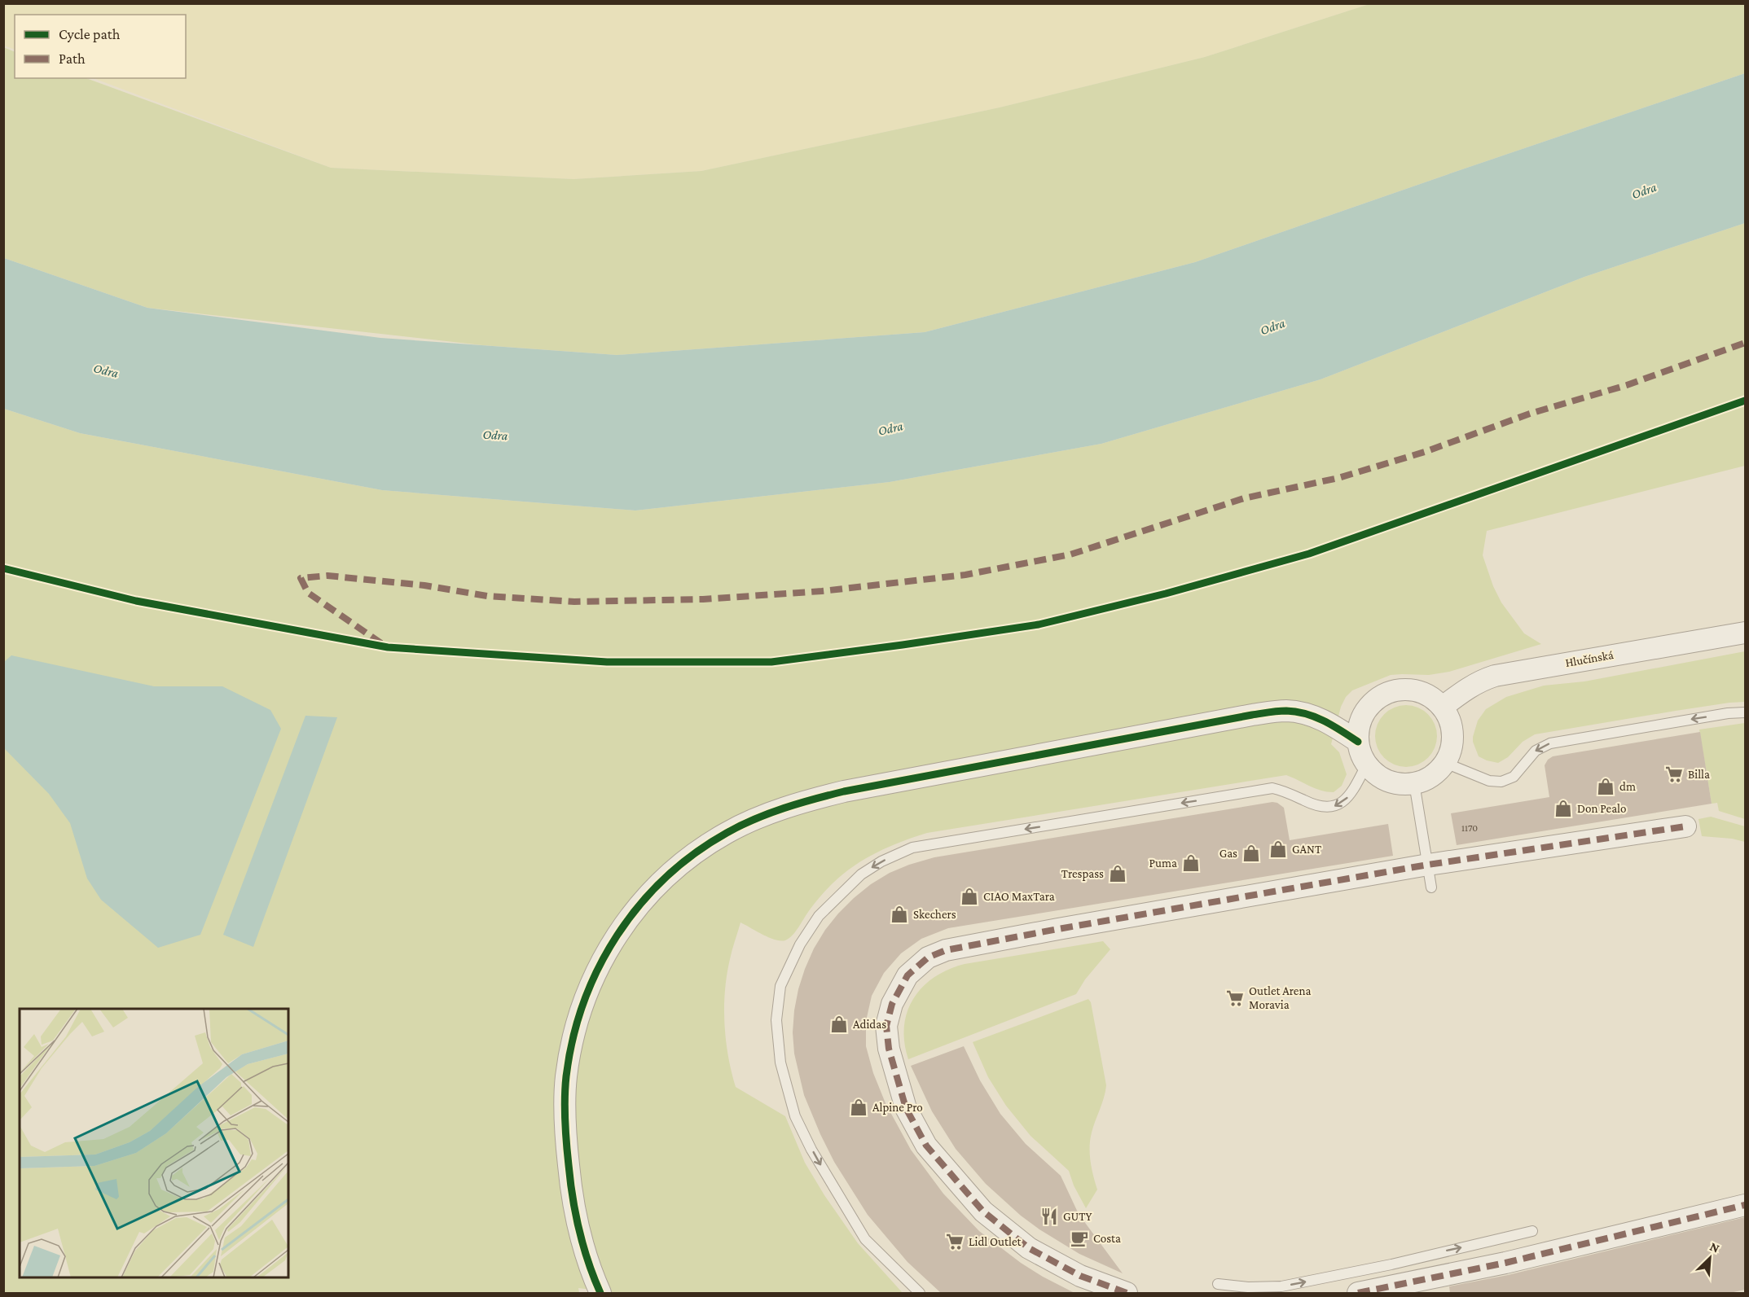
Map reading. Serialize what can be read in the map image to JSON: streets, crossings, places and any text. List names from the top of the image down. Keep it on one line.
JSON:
{"streets":{"street":["Hlučínská"]},"water":["Odra"],"places":{"supermarket":["Billa","Outlet Arena Moravia","Lidl Outlet"],"shop":["dm","Don Pealo","GANT","Gas","Puma","Trespass","CIAO MaxTara","Skechers","Adidas","Alpine Pro"],"restaurant":["GUTY"],"cafe":["Costa"]},"house_numbers":["1170"],"legend":["Cycle path","Path"],"north":"top right"}
